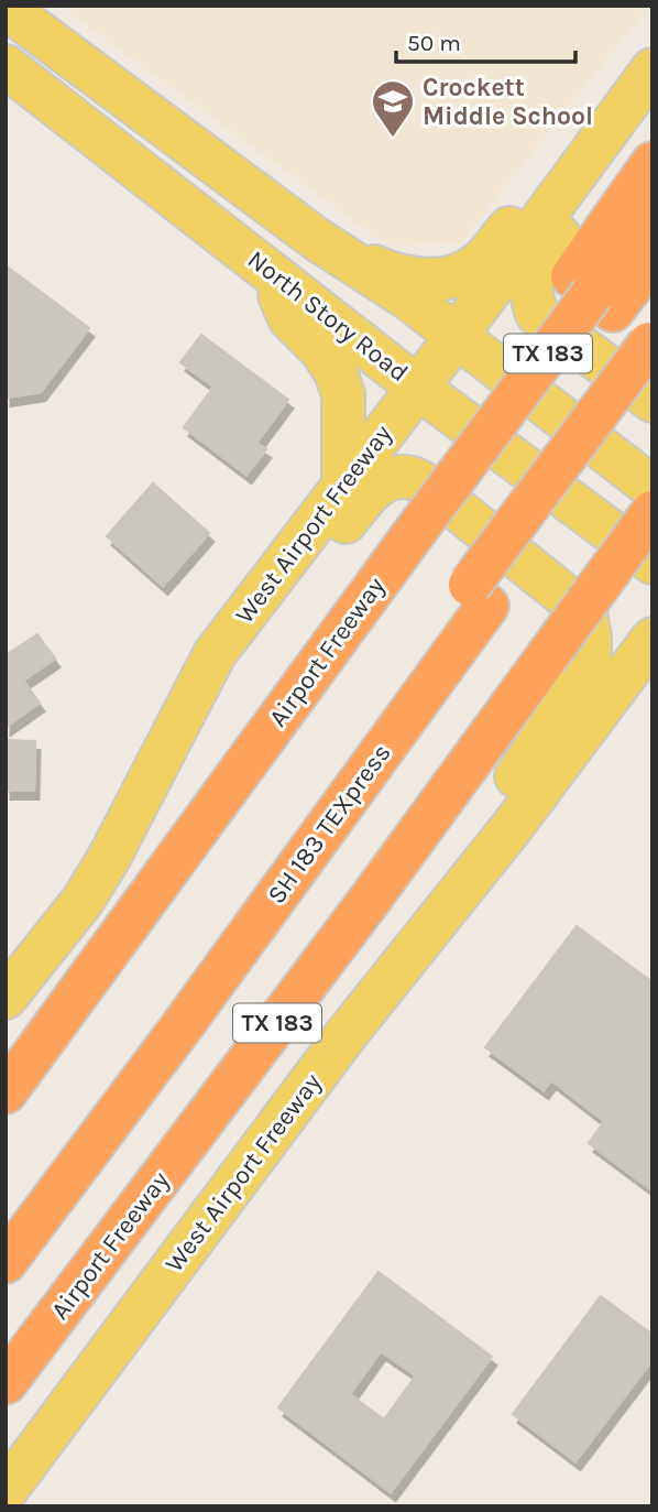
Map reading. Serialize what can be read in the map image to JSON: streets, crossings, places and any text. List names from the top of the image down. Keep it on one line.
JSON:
{"streets":{"highway":["TX 183","Airport Freeway","SH 183 TEXpress"],"main road":["North Story Road","West Airport Freeway"]},"crossings":[["North Story Road","West Airport Freeway"]],"places":{"school or university":["Crockett Middle School"]},"scale_bar":"50 m"}
